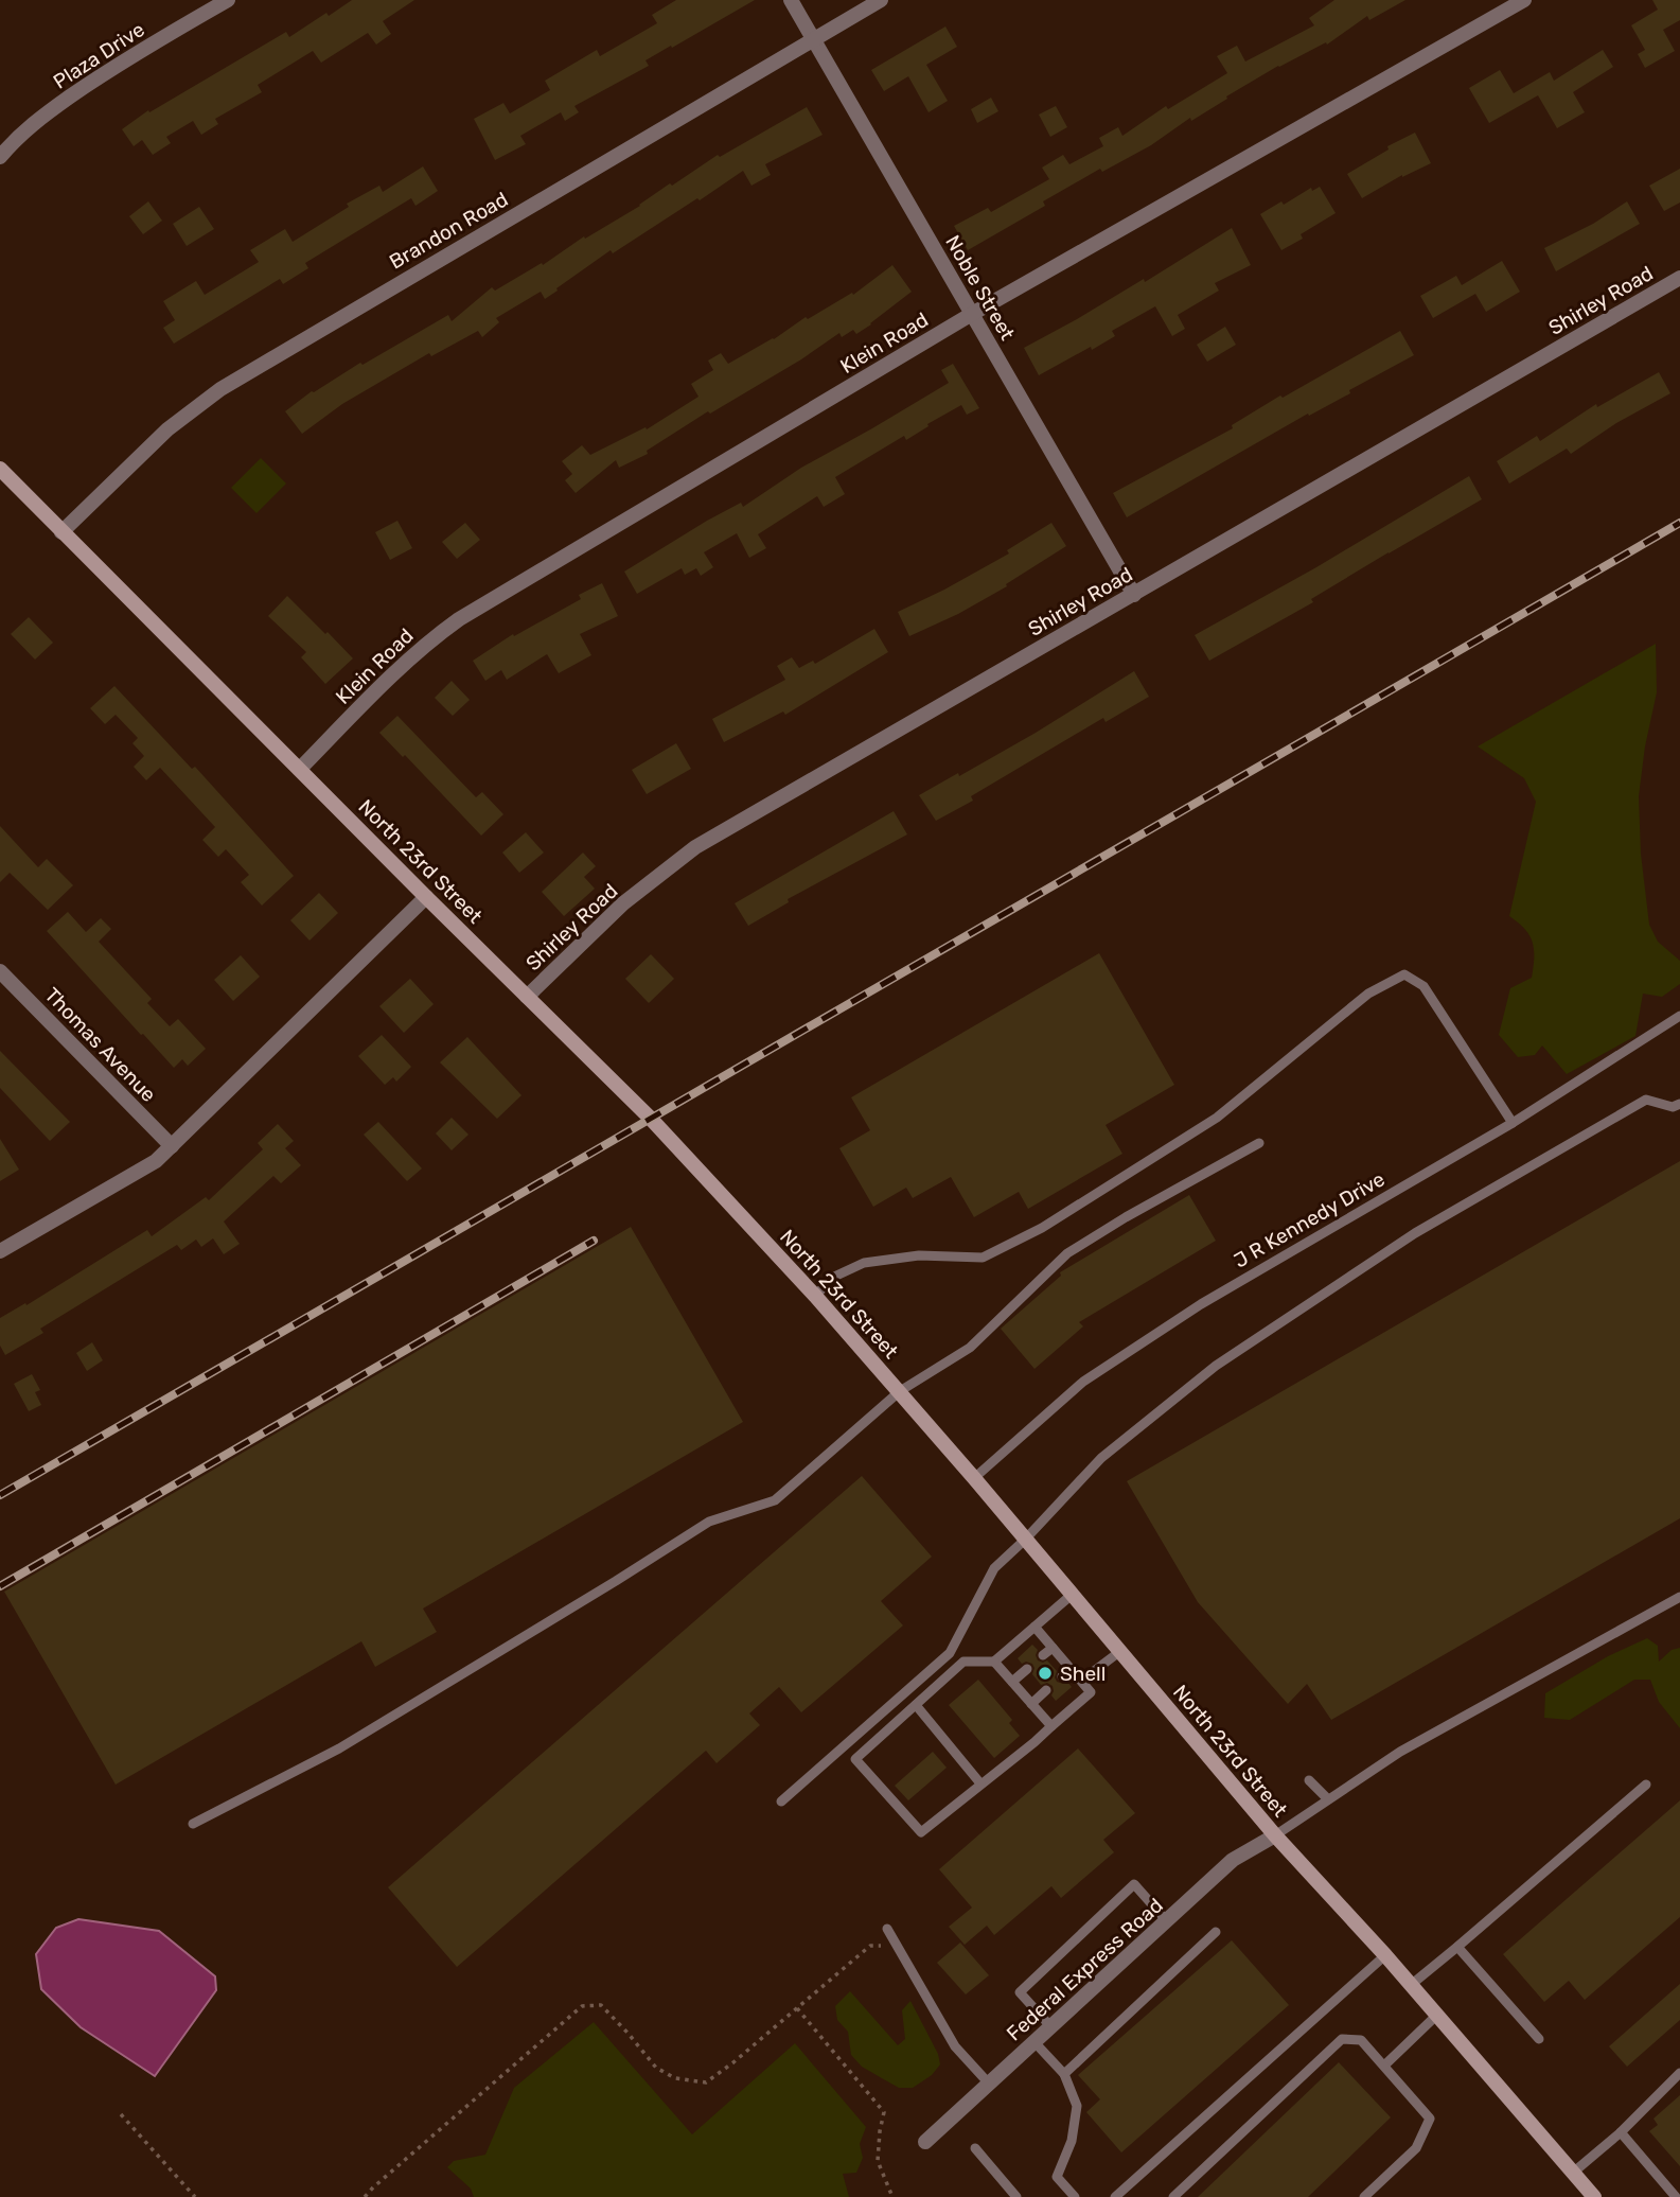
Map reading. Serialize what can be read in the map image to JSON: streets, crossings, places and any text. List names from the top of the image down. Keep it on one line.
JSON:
{"streets":{"main road":["North 23rd Street"],"street":["Plaza Drive","Brandon Road","Noble Street","Shirley Road","Klein Road","Thomas Avenue","Federal Express Road"],"lane":["J R Kennedy Drive"]},"crossings":[["Brandon Road","Noble Street"],["Brandon Road","North 23rd Street"],["Noble Street","Shirley Road"],["Noble Street","Klein Road"],["Shirley Road","North 23rd Street"],["Klein Road","North 23rd Street"],["North 23rd Street","J R Kennedy Drive"],["North 23rd Street","Federal Express Road"]],"places":["Shell"]}
